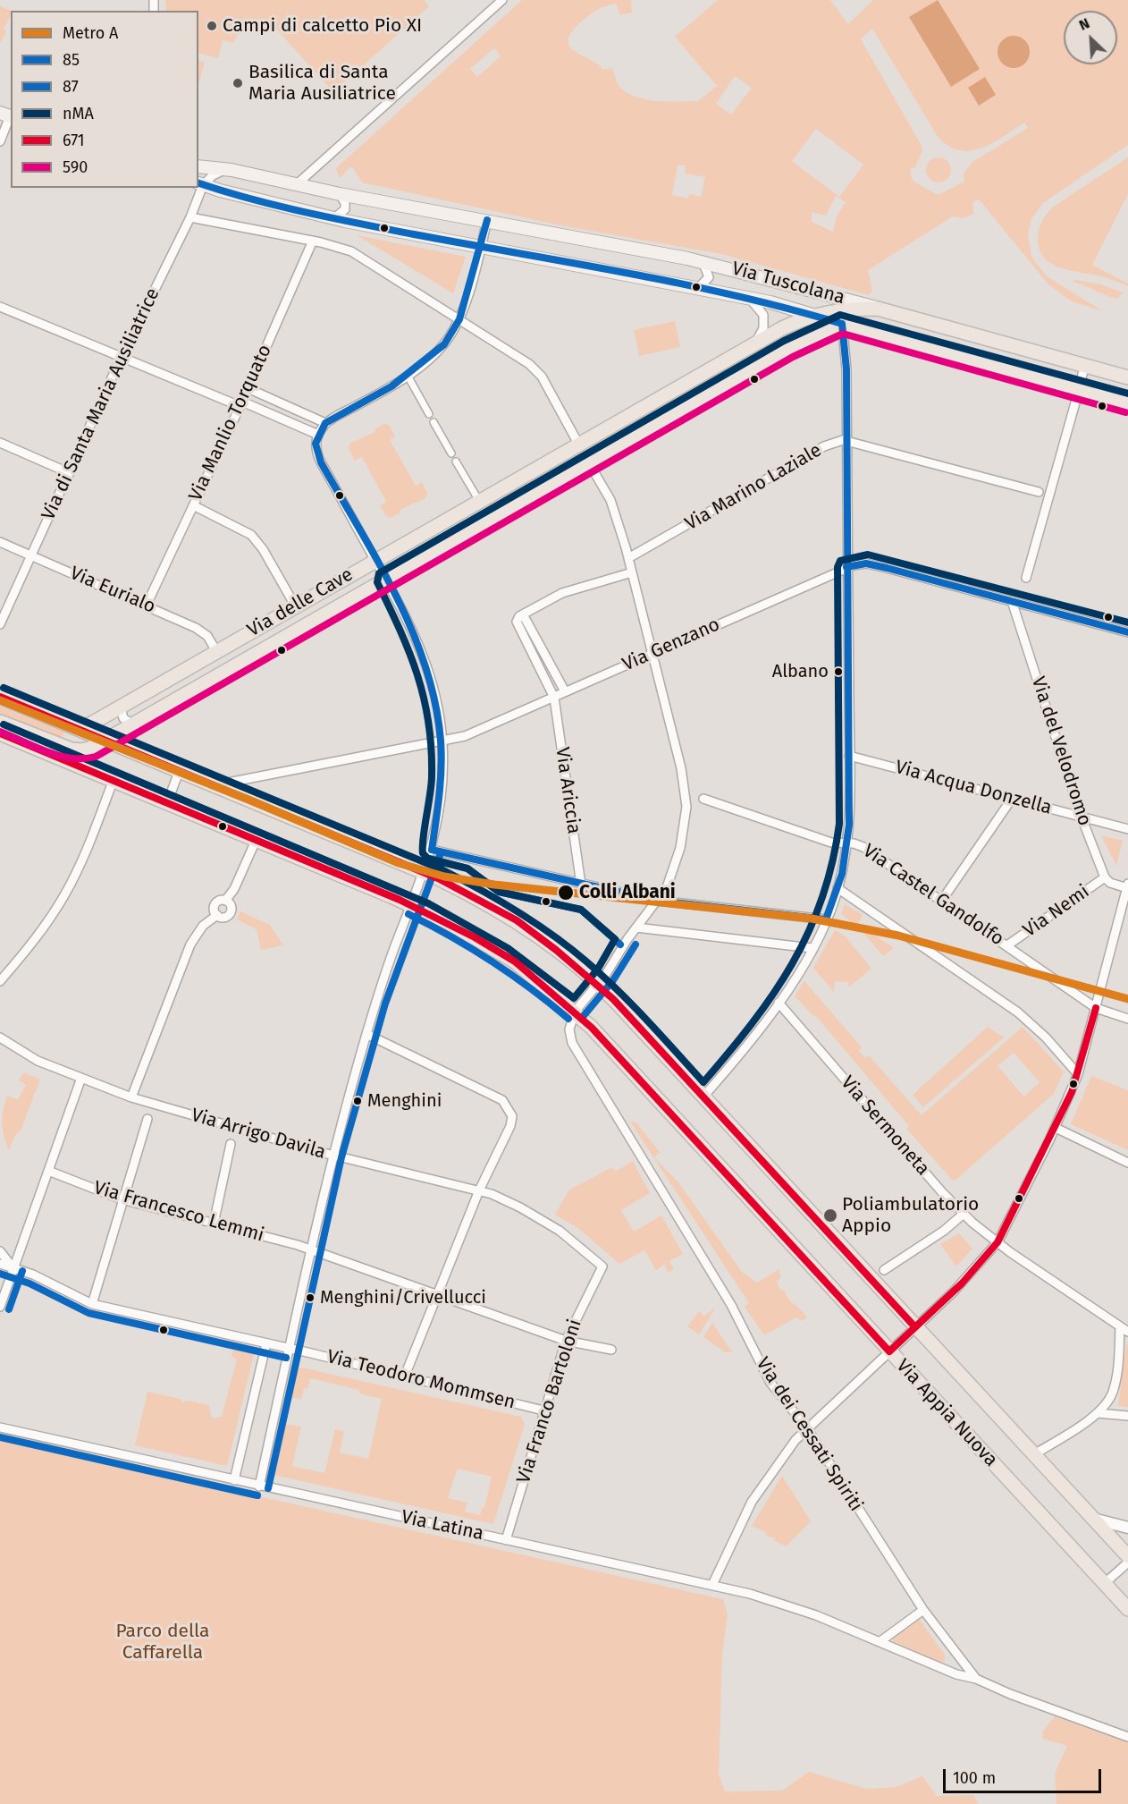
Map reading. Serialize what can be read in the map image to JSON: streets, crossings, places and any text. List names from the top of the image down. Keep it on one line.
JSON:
{"streets":{"main road":["Via Tuscolana","Via delle Cave","Via Appia Nuova"],"street":["Via di Santa Maria Ausiliatrice","Via Manlio Torquato","Via Marino Laziale","Via Eurialo","Via Genzano","Via del Velodromo","Via Acqua Donzella","Via Ariccia","Via Castel Gandolfo","Via Nemi","Via Sermoneta","Via Arrigo Davila","Via Francesco Lemmi","Via Teodoro Mommsen","Via Franco Bartoloni","Via dei Cessati Spiriti","Via Latina"]},"crossings":[["Via Tuscolana","Via di Santa Maria Ausiliatrice"],["Via Tuscolana","Via delle Cave"],["Via di Santa Maria Ausiliatrice","Via Eurialo"],["Via Manlio Torquato","Via Eurialo"],["Via Eurialo","Via delle Cave"],["Via delle Cave","Via Appia Nuova"],["Via Genzano","Via del Velodromo"],["Via Genzano","Via Ariccia"],["Via Genzano","Via Appia Nuova"],["Via del Velodromo","Via Acqua Donzella"],["Via del Velodromo","Via Nemi"],["Via Castel Gandolfo","Via Nemi"],["Via Arrigo Davila","Via Franco Bartoloni"],["Via Francesco Lemmi","Via Franco Bartoloni"],["Via Teodoro Mommsen","Via Franco Bartoloni"],["Via Franco Bartoloni","Via Latina"],["Via Appia Nuova","Via dei Cessati Spiriti"],["Via dei Cessati Spiriti","Via Latina"]],"parks":["Parco della Caffarella"],"places":["Campi di calcetto Pio XI","Basilica di Santa Maria Ausiliatrice","Albano","Colli Albani","Menghini","Poliambulatorio Appio","Menghini/Crivellucci"],"lines":["transit line 85","transit line nMA","transit line 590","transit line 671","metro line A","transit line 87"],"legend":["Metro A","85","87","nMA","671","590"],"scale_bar":"100 m","north":"top left"}
